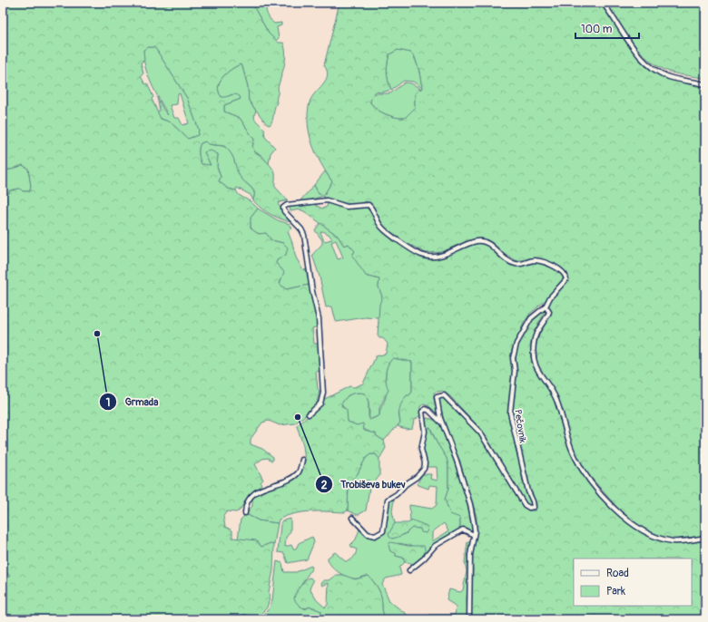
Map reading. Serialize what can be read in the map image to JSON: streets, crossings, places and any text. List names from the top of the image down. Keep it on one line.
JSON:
{"streets":{"street":["Pečovnik"]},"places":["Grmada","Trobiševa bukev"],"legend":["Road","Park"],"scale_bar":"100 m"}
